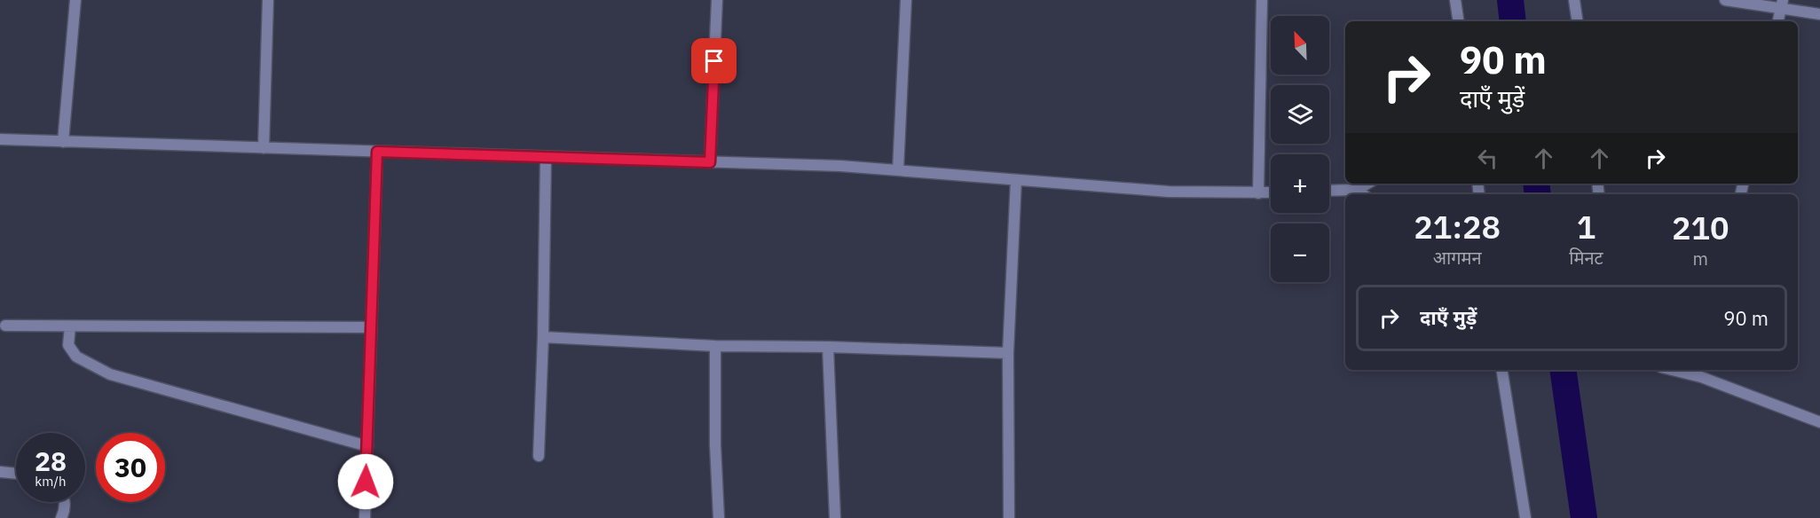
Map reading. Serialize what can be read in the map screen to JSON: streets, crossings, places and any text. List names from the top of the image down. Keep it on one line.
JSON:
{"north":"top left","page":{"map_buttons":["+","−"],"turn":["90 m","दाएँ मुड़ें"],"eta":["21:28","आगमन","1","मिनट","210","m"],"list":[{"name":"दाएँ मुड़ें","value":"90 m"}],"speed":"28 km/h","limit":"30"}}
